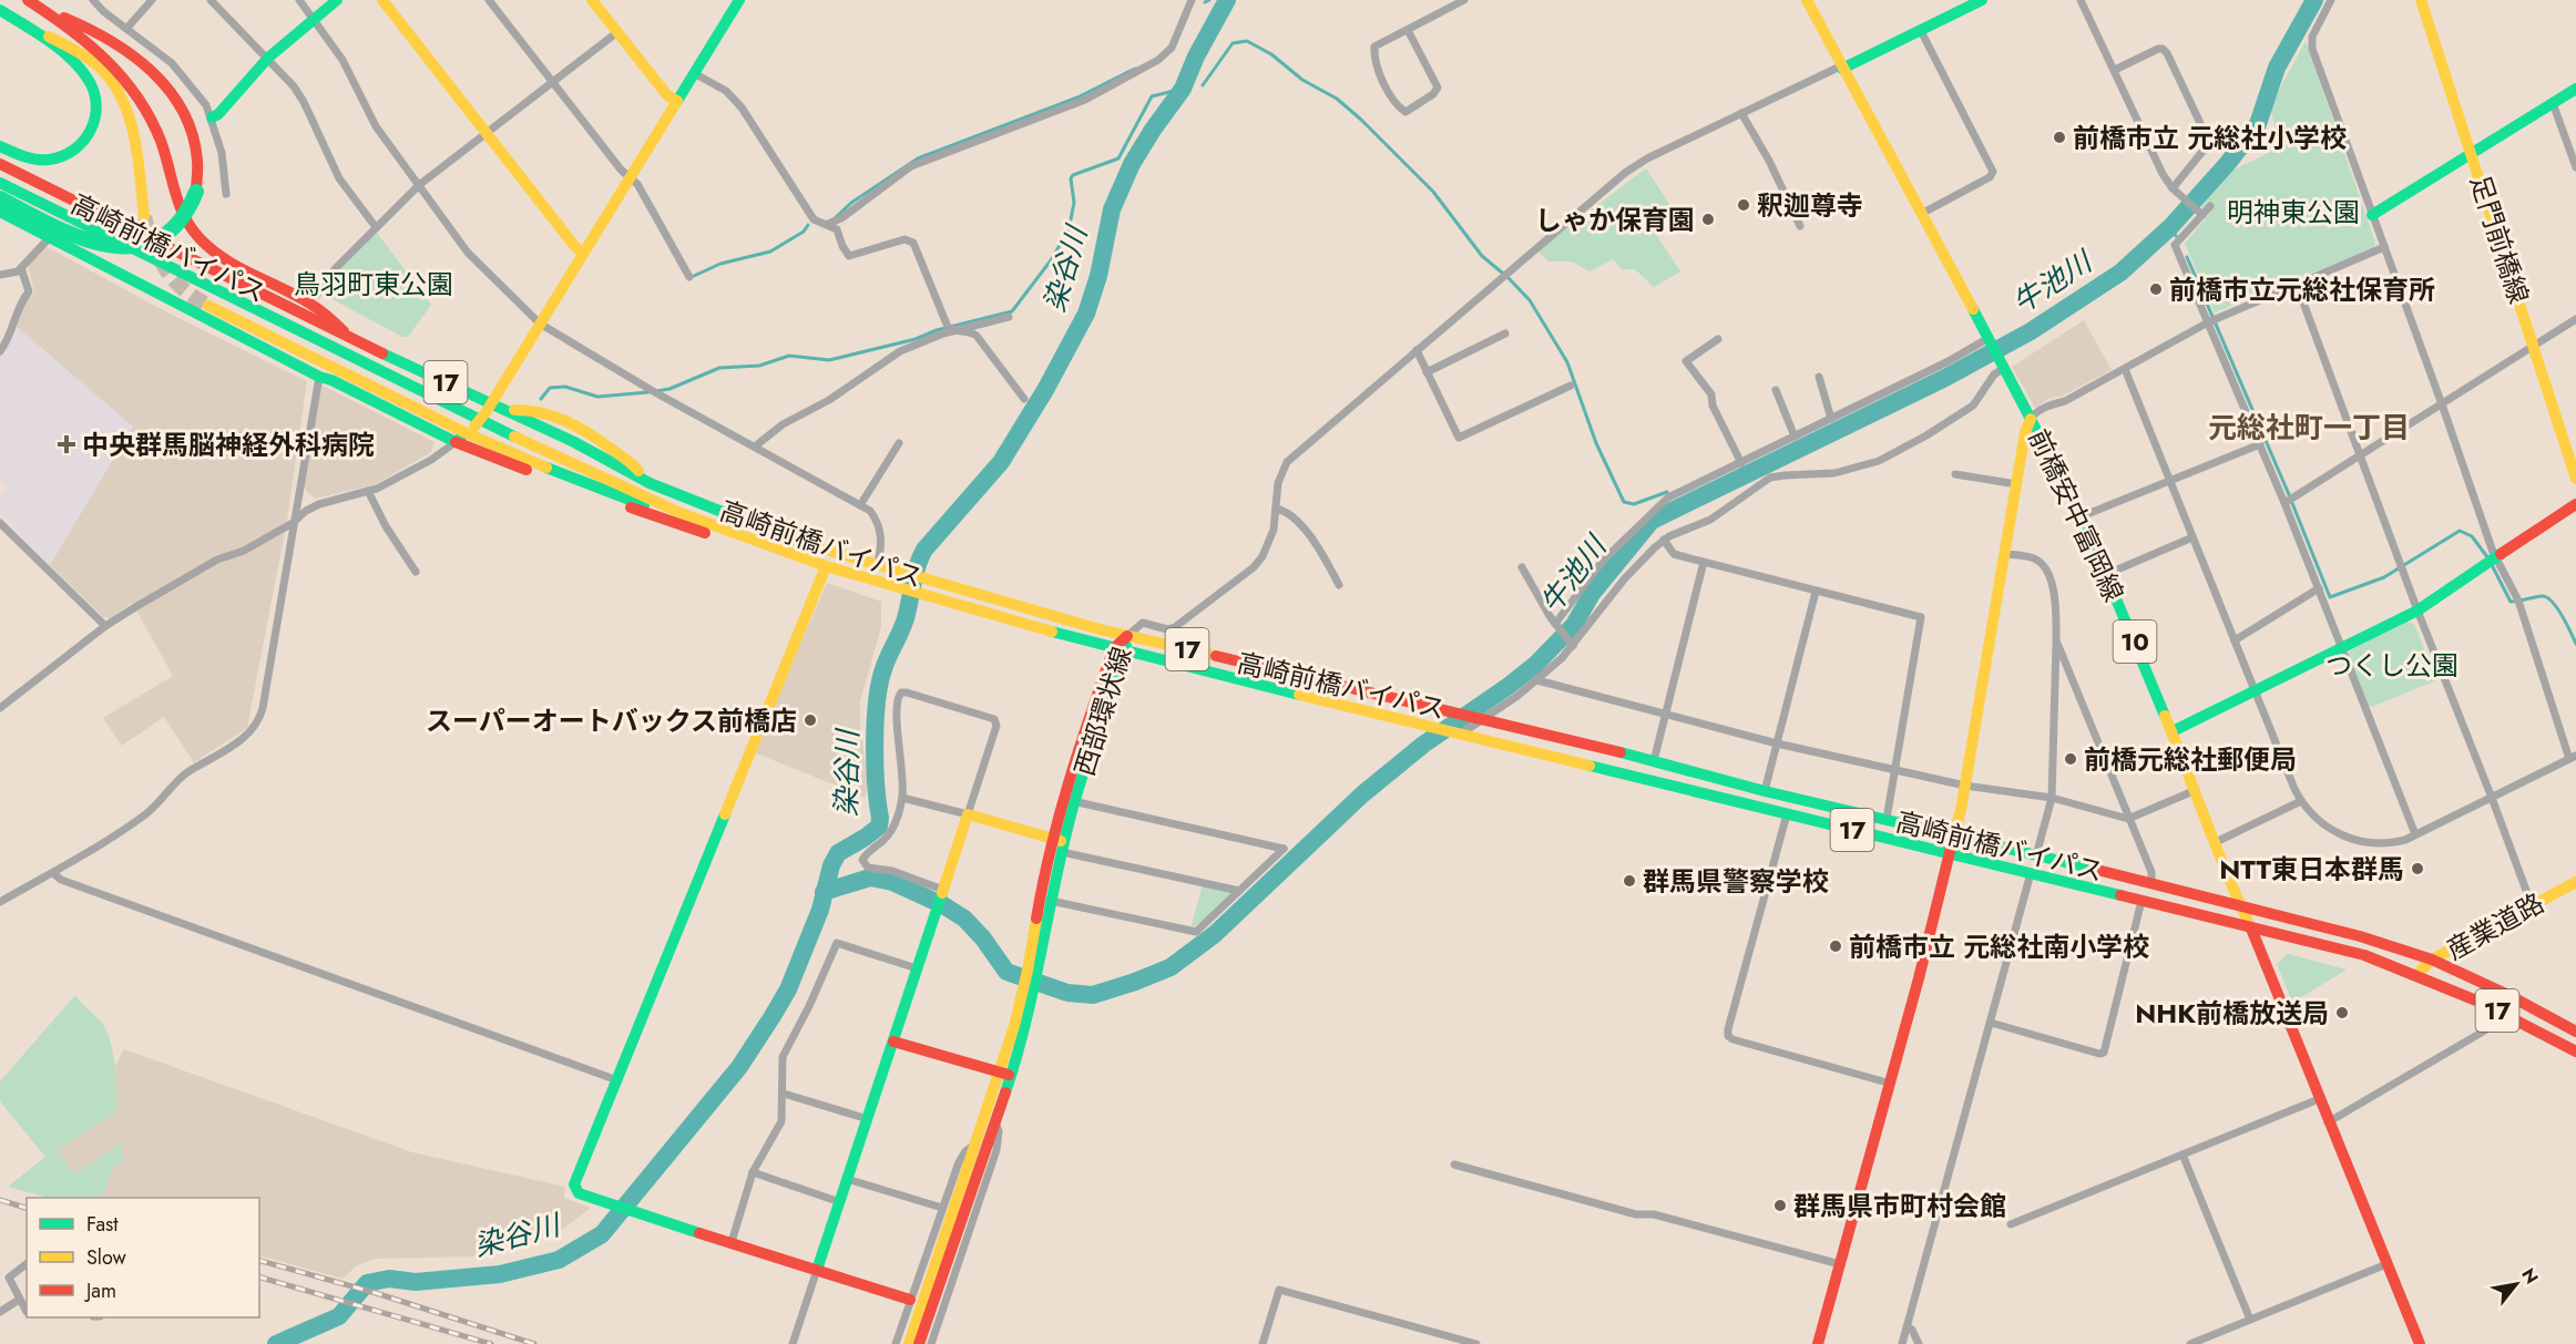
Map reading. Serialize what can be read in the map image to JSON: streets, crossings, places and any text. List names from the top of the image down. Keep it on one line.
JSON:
{"streets":{"main road":["足門前橋線","高崎前橋バイパス","17","前橋安中富岡線","10","西部環状線","産業道路"]},"crossings":[["高崎前橋バイパス","前橋安中富岡線"],["高崎前橋バイパス","西部環状線"],["高崎前橋バイパス","産業道路"],["前橋安中富岡線","10"]],"districts":["元総社町一丁目"],"water":["染谷川","牛池川"],"parks":["明神東公園","鳥羽町東公園","つくし公園"],"places":{"other":["前橋市立 元総社小学校","釈迦尊寺","しゃか保育園","前橋市立元総社保育所","スーパーオートバックス前橋店","前橋元総社郵便局","NTT東日本群馬","群馬県警察学校","前橋市立 元総社南小学校","NHK前橋放送局","群馬県市町村会館"],"health":["中央群馬脳神経外科病院"]},"legend":["Fast","Slow","Jam"],"north":"top right"}
